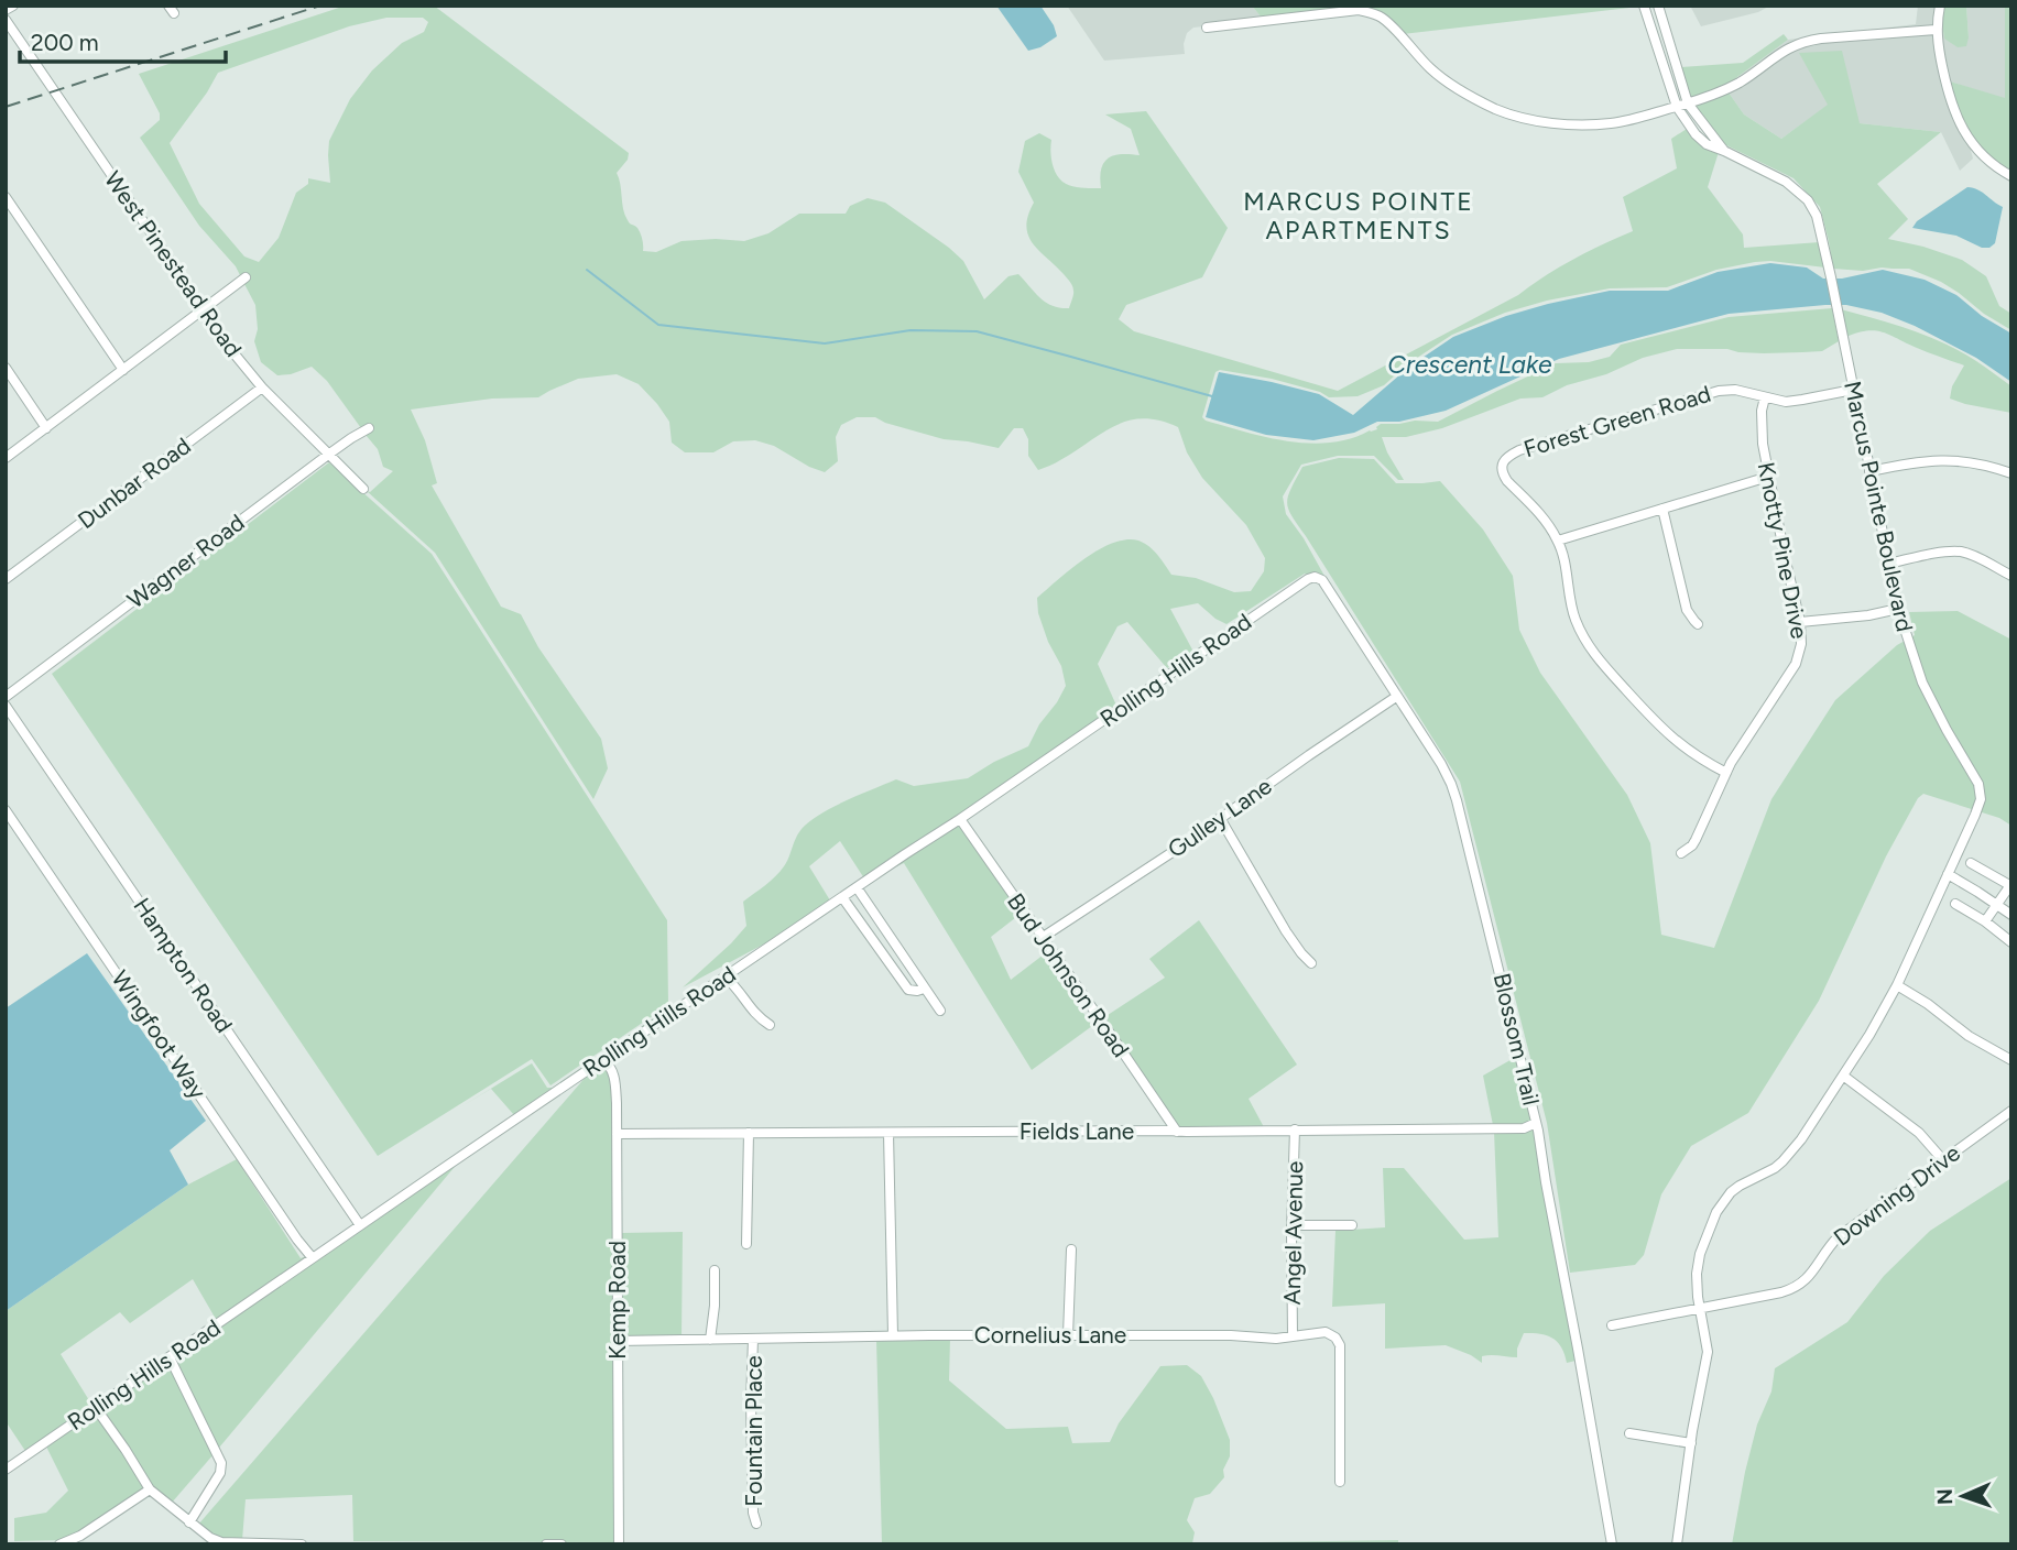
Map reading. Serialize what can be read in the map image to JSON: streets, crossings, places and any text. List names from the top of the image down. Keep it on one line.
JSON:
{"streets":{"street":["West Pinestead Road","Forest Green Road","Dunbar Road","Marcus Pointe Boulevard","Knotty Pine Drive","Wagner Road","Rolling Hills Road","Gulley Lane","Hampton Road","Bud Johnson Road","Wingfoot Way","Blossom Trail","Fields Lane","Downing Drive","Angel Avenue","Kemp Road","Cornelius Lane","Fountain Place"]},"crossings":[["West Pinestead Road","Dunbar Road"],["West Pinestead Road","Wagner Road"],["Forest Green Road","Marcus Pointe Boulevard"],["Forest Green Road","Knotty Pine Drive"],["Marcus Pointe Boulevard","Downing Drive"],["Rolling Hills Road","Hampton Road"],["Rolling Hills Road","Bud Johnson Road"],["Rolling Hills Road","Wingfoot Way"],["Rolling Hills Road","Blossom Trail"],["Rolling Hills Road","Kemp Road"],["Gulley Lane","Bud Johnson Road"],["Gulley Lane","Blossom Trail"],["Bud Johnson Road","Fields Lane"],["Blossom Trail","Fields Lane"],["Fields Lane","Angel Avenue"],["Fields Lane","Kemp Road"],["Angel Avenue","Cornelius Lane"],["Kemp Road","Cornelius Lane"],["Cornelius Lane","Fountain Place"]],"districts":["MARCUS POINTE APARTMENTS"],"water":["Crescent Lake"],"scale_bar":"200 m","north":"left"}
